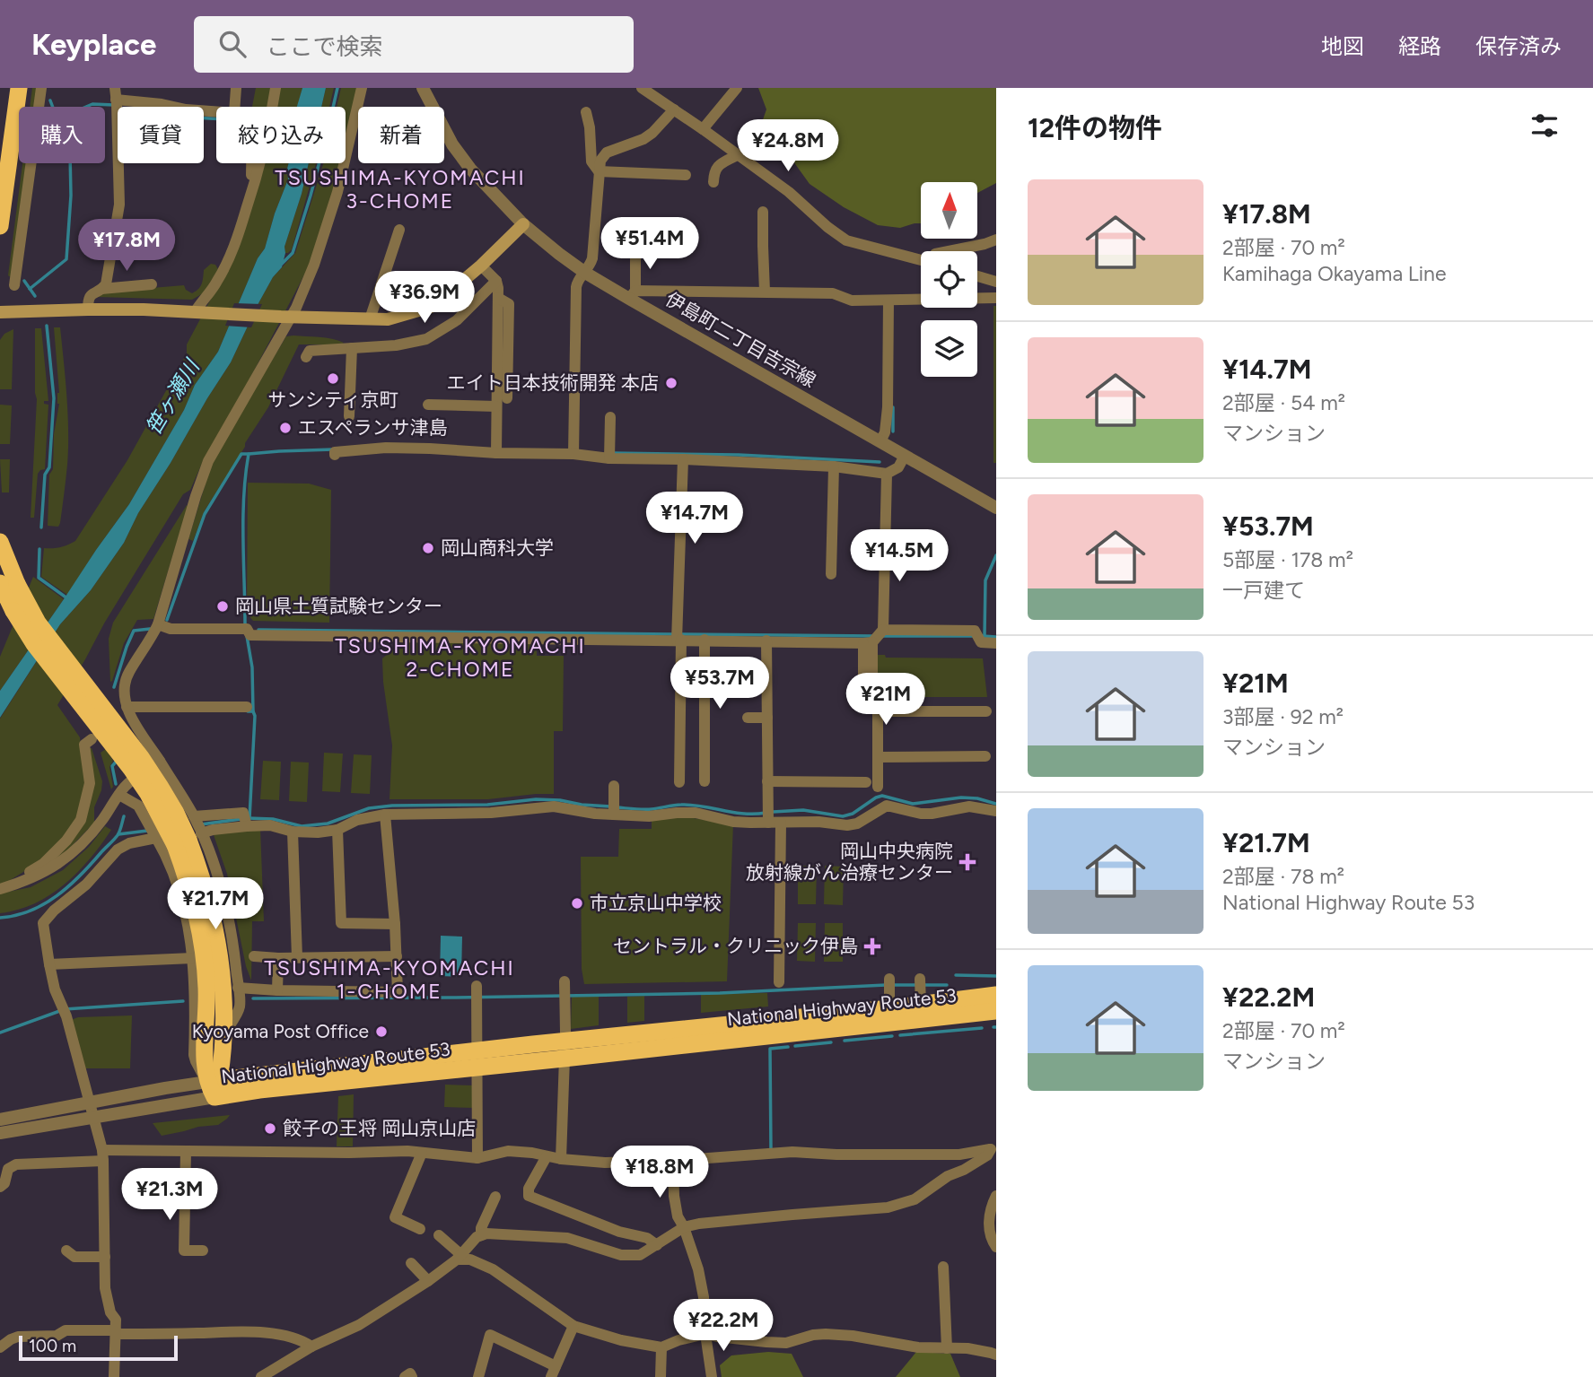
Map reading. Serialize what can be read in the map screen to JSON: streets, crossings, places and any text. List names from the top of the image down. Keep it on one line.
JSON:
{"streets":{"highway":["National Highway Route 53"],"street":["伊島町二丁目吉宗線"]},"districts":["TSUSHIMA-KYOMACHI 3-CHOME","TSUSHIMA-KYOMACHI 2-CHOME","TSUSHIMA-KYOMACHI 1-CHOME"],"water":["笹ヶ瀬川"],"places":{"other":["サンシティ京町","エイト日本技術開発 本店","エスペランサ津島","岡山商科大学","岡山県土質試験センター","市立京山中学校","Kyoyama Post Office","餃子の王将 岡山京山店"],"health":["岡山中央病院 放射線がん治療センター","セントラル・クリニック伊島"]},"scale_bar":"100 m","north":"top","page":{"header":"Keyplace","search":"ここで検索","nav":["地図","経路","保存済み"],"heading":"12件の物件","chip":["購入","賃貸","絞り込み","新着"],"price":["¥24.8M","¥51.4M","¥17.8M","¥36.9M","¥14.7M","¥14.5M","¥53.7M","¥21M","¥21.7M","¥18.8M","¥21.3M","¥22.2M"],"list":[{"name":"¥17.8M","note":"2部屋 · 70 m² · Kamihaga Okayama Line"},{"name":"¥14.7M","note":"2部屋 · 54 m² · マンション"},{"name":"¥53.7M","note":"5部屋 · 178 m² · 一戸建て"},{"name":"¥21M","note":"3部屋 · 92 m² · マンション"},{"name":"¥21.7M","note":"2部屋 · 78 m² · National Highway Route 53"},{"name":"¥22.2M","note":"2部屋 · 70 m² · マンション"}],"scale":"100 m"}}
